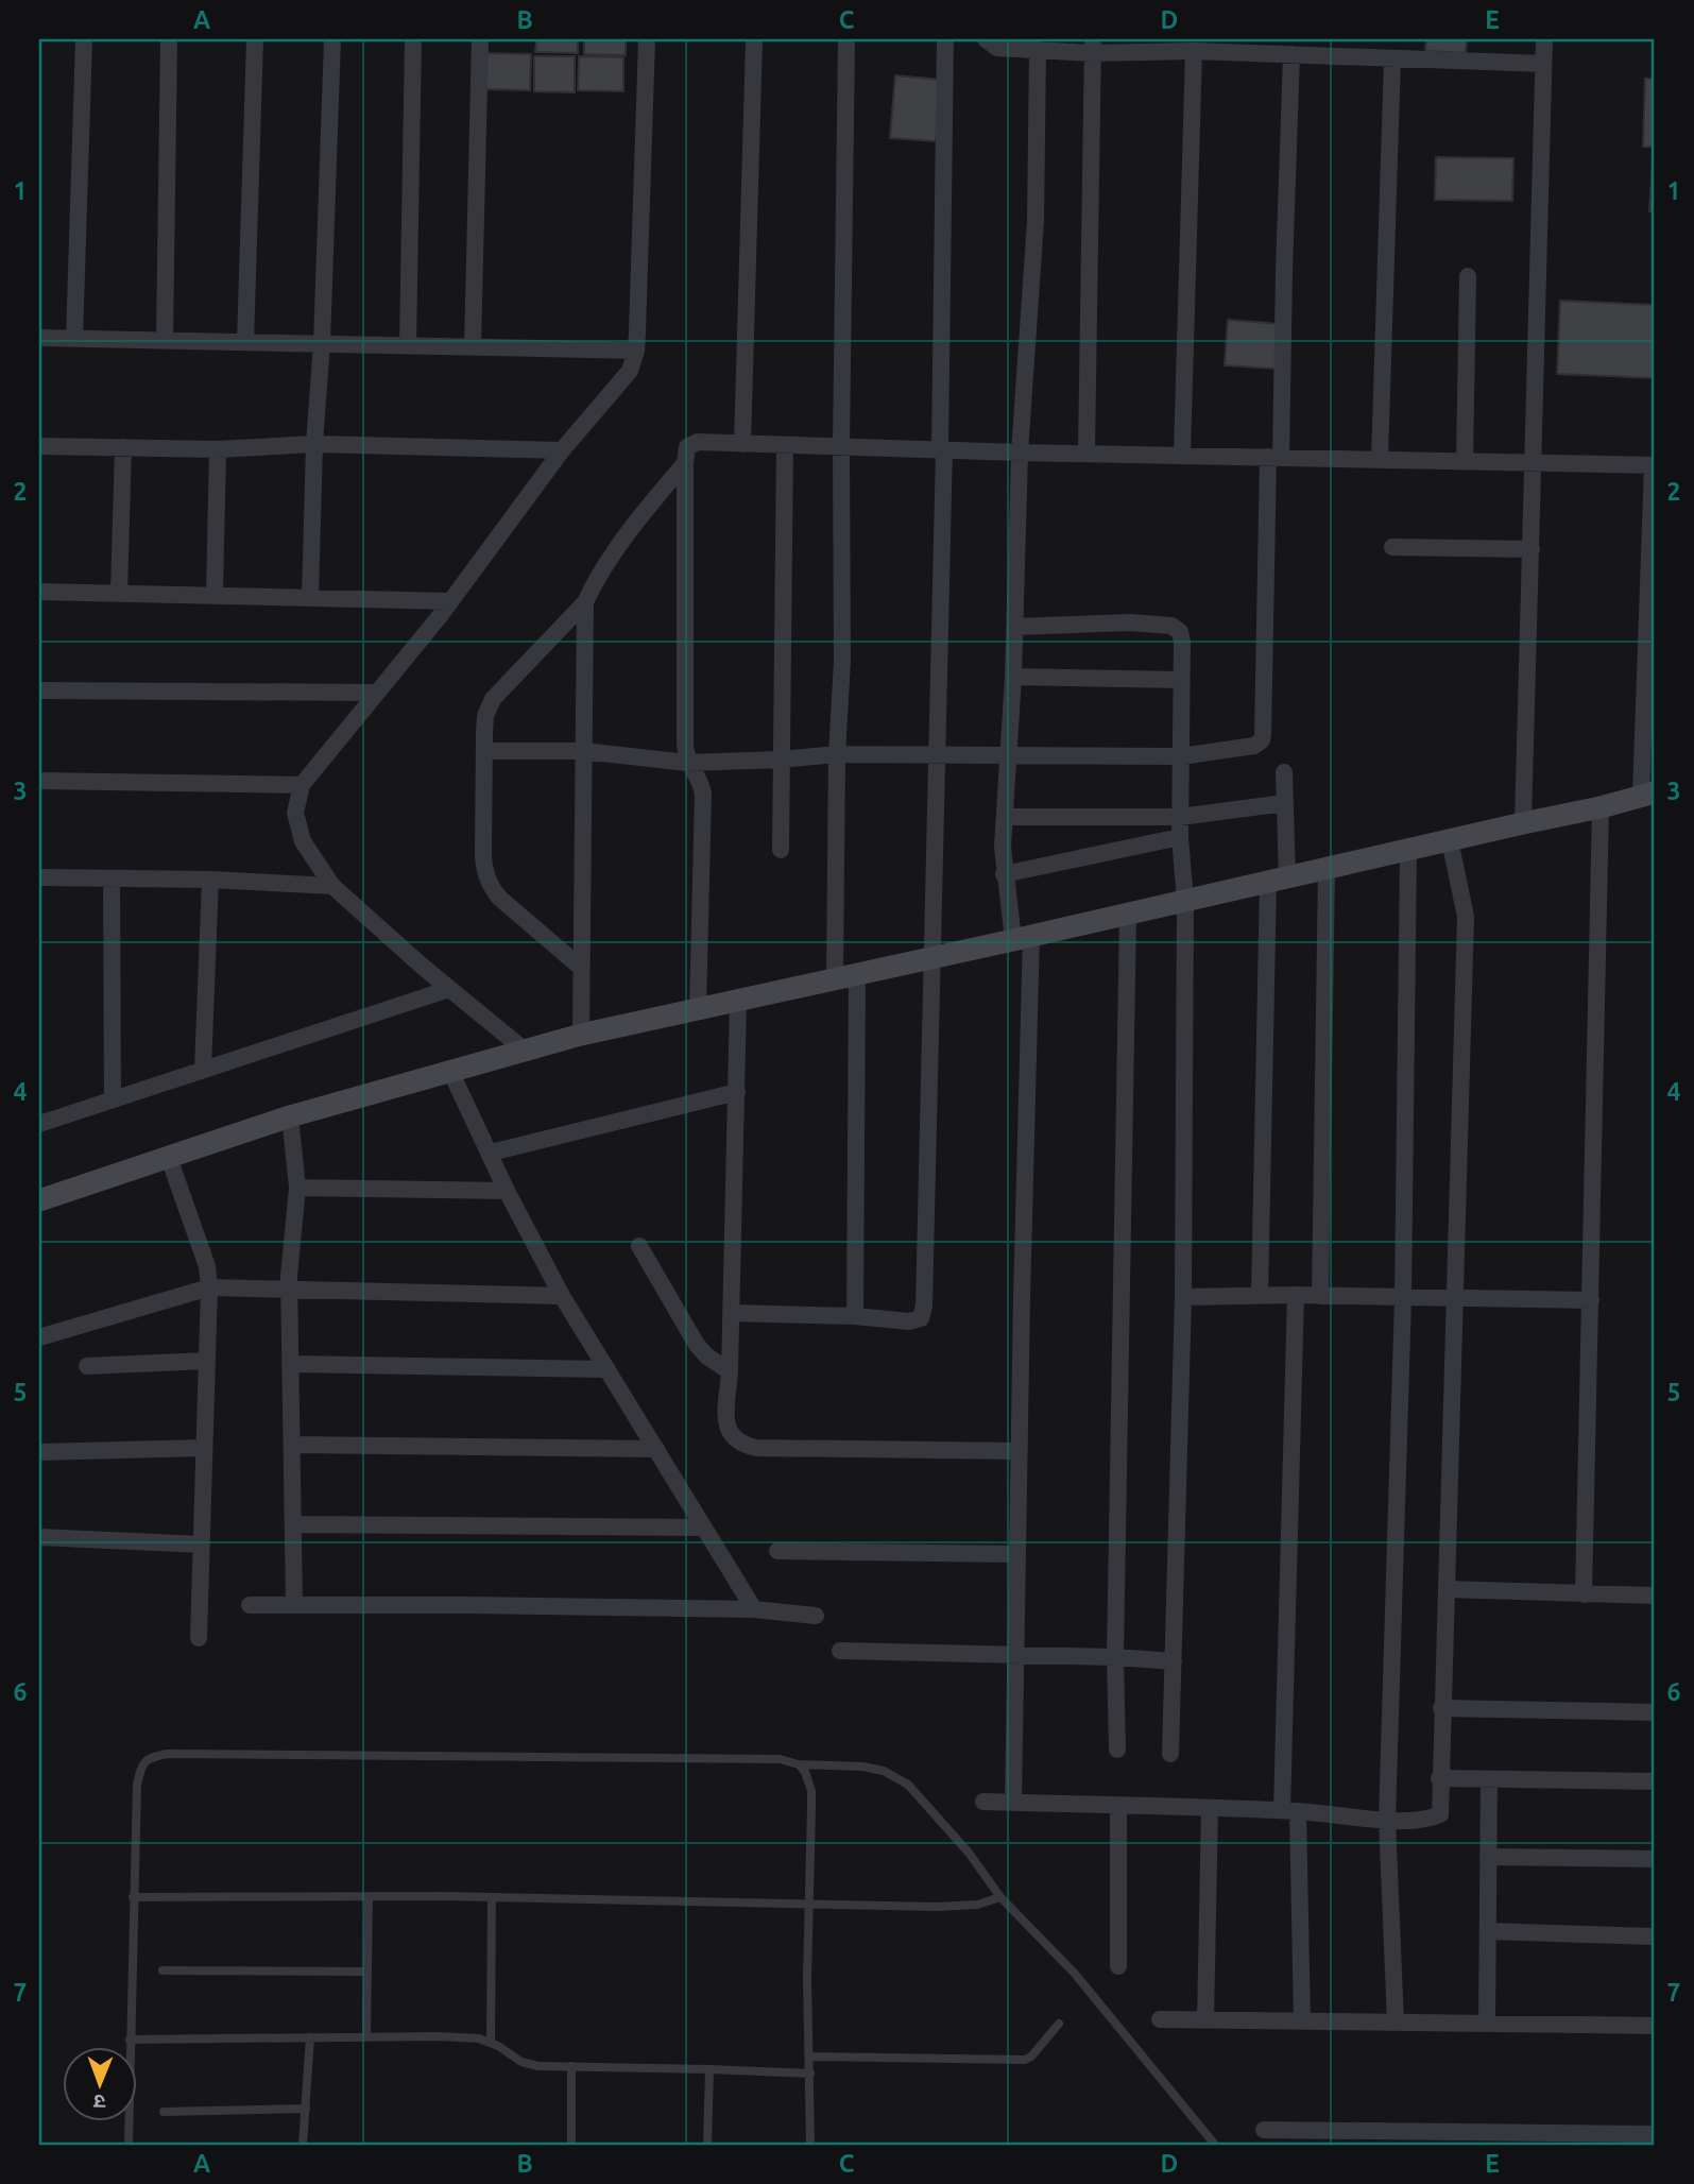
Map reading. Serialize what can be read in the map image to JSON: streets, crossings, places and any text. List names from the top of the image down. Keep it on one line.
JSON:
{"north":"bottom","grid":{"columns":["A","B","C","D","E"],"rows":["1","2","3","4","5","6","7"]}}
